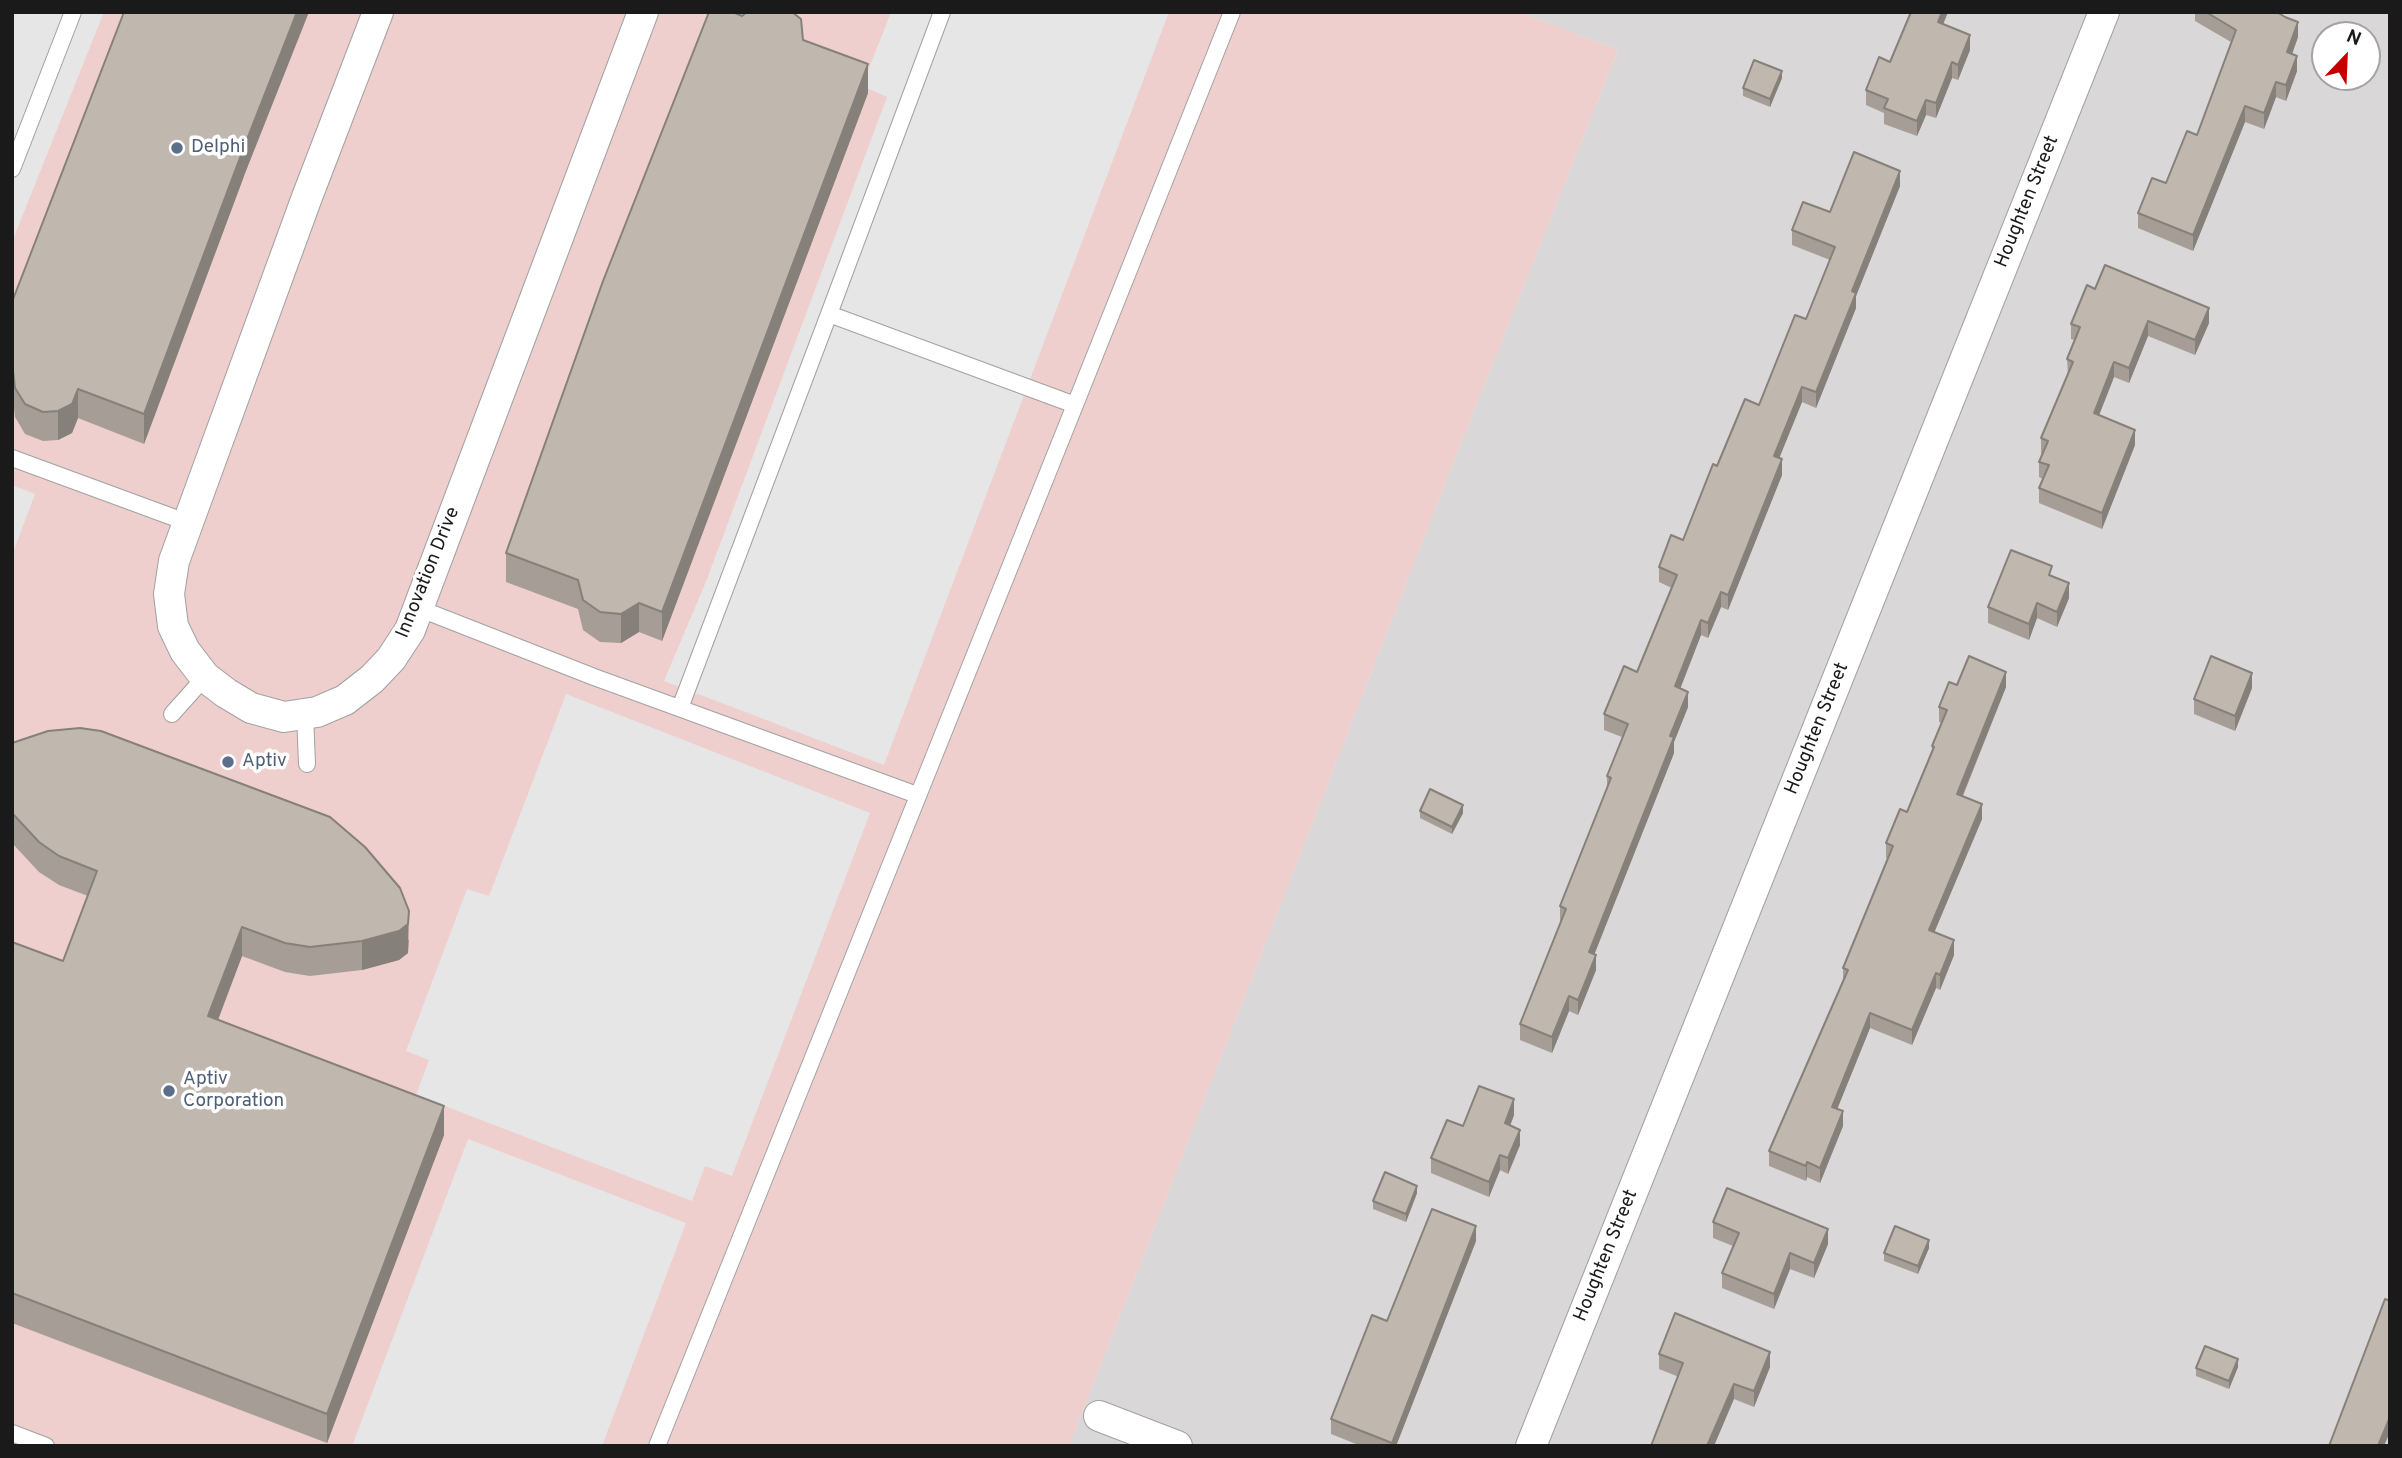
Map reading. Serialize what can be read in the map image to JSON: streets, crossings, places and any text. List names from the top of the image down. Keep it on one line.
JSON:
{"streets":{"street":["Houghten Street","Innovation Drive"]},"places":["Delphi","Aptiv","Aptiv Corporation"],"north":"top right"}
